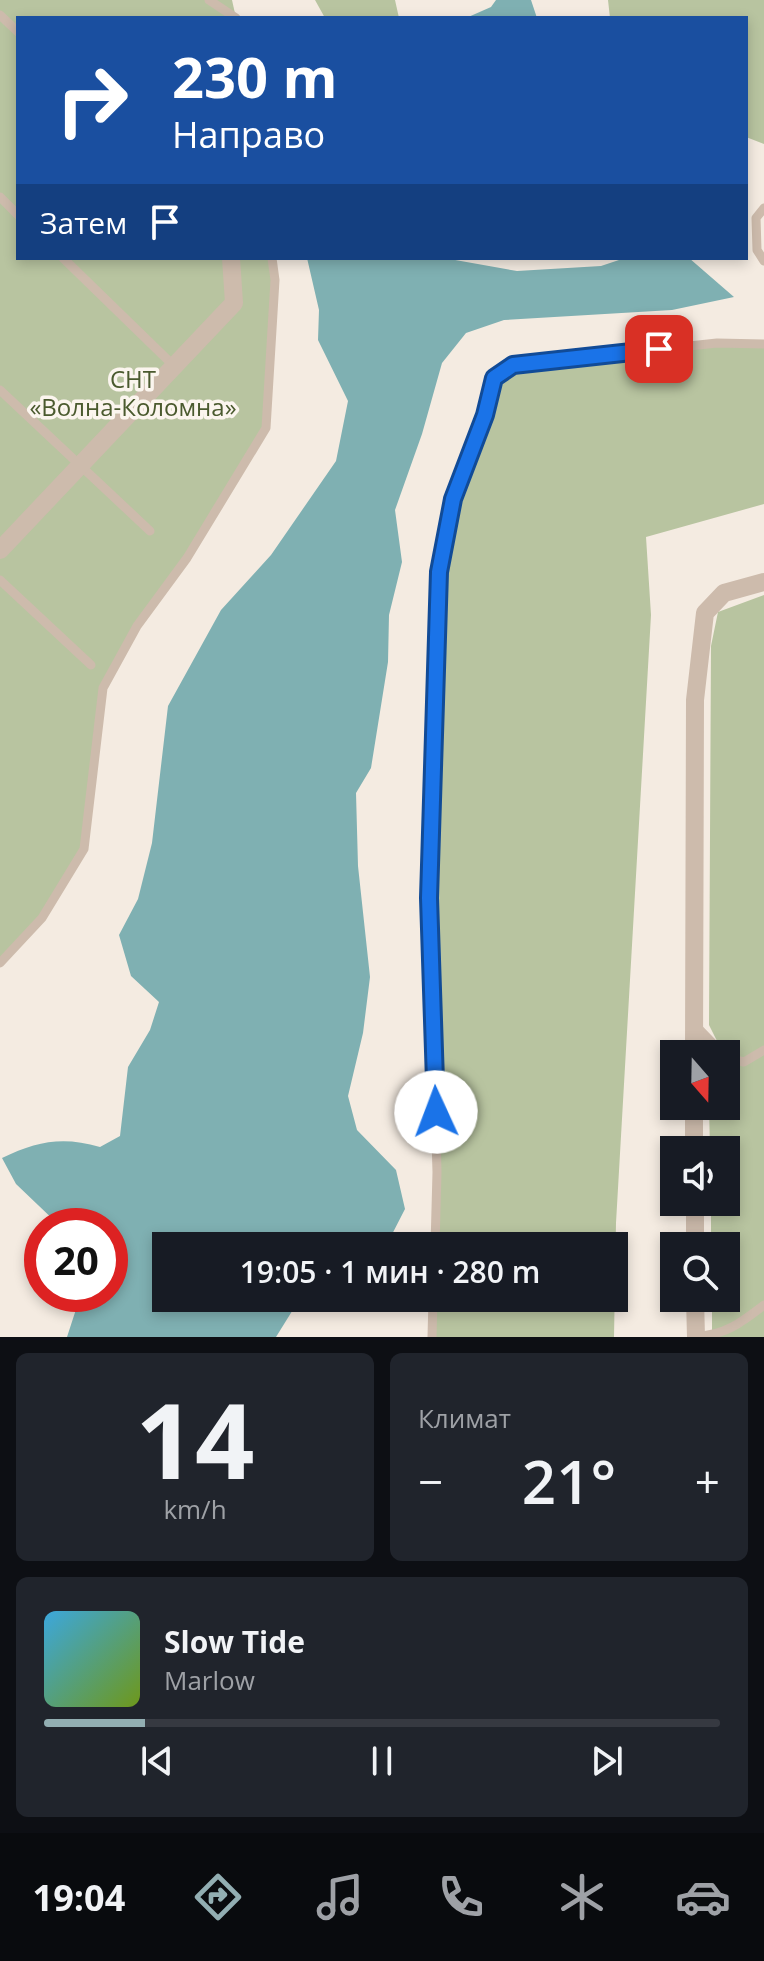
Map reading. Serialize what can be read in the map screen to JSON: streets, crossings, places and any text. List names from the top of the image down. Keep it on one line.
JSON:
{"parks":["СНТ «Волна-Коломна»"],"north":"bottom","page":{"turn":["230 m","Направо"],"then":"Затем","limit":"20","trip":"19:05 · 1 мин · 280 m","tile":[["14","km/h"],"Климат"],"heat":["−","21°","+"],"song":["Slow Tide","Marlow"],"tabs":"19:04"}}
